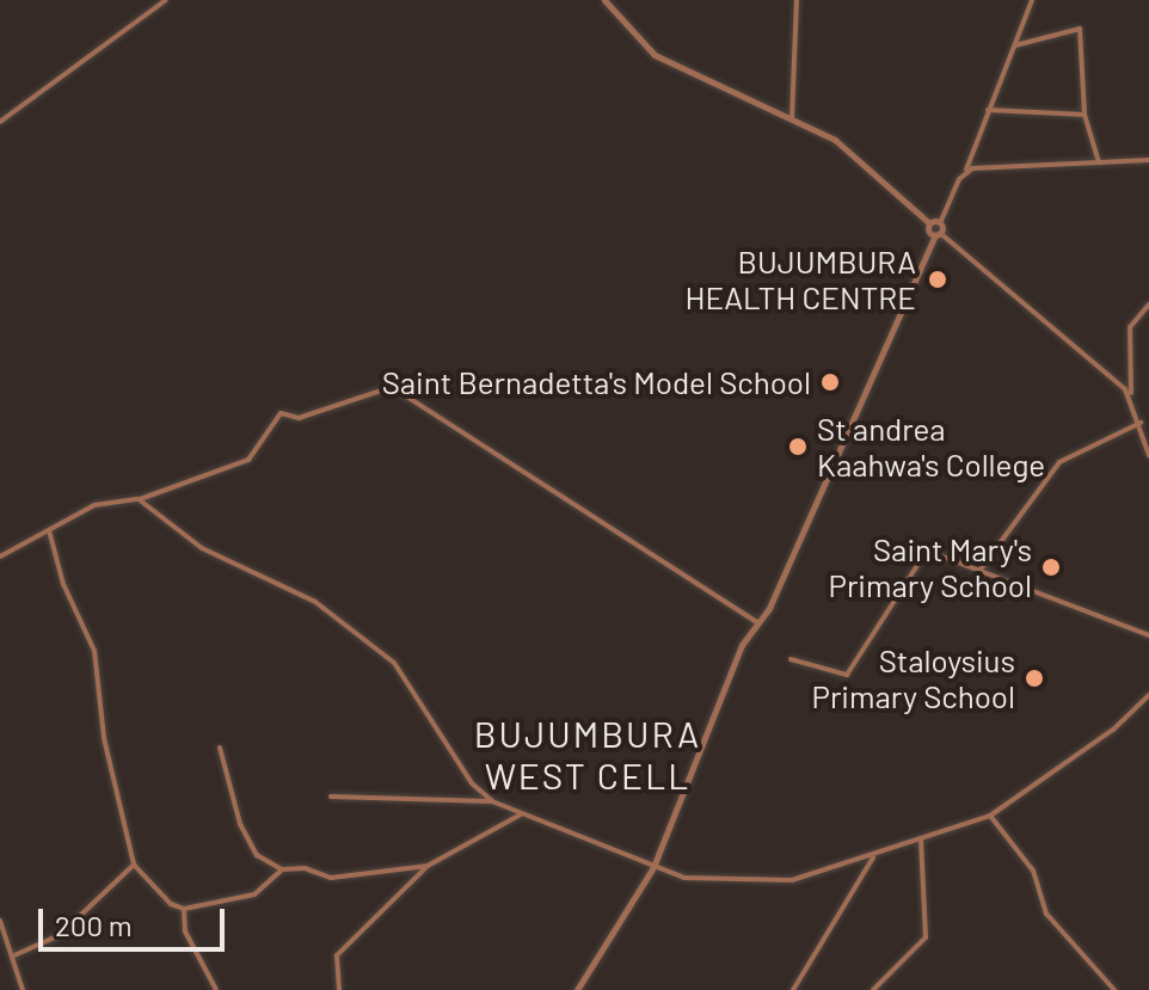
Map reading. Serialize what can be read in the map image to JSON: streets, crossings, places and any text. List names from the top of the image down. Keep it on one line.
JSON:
{"districts":["BUJUMBURA WEST CELL"],"places":["BUJUMBURA HEALTH CENTRE","Saint Bernadetta's Model School","St andrea Kaahwa's College","Saint Mary's Primary School","Staloysius Primary School"],"scale_bar":"200 m"}
